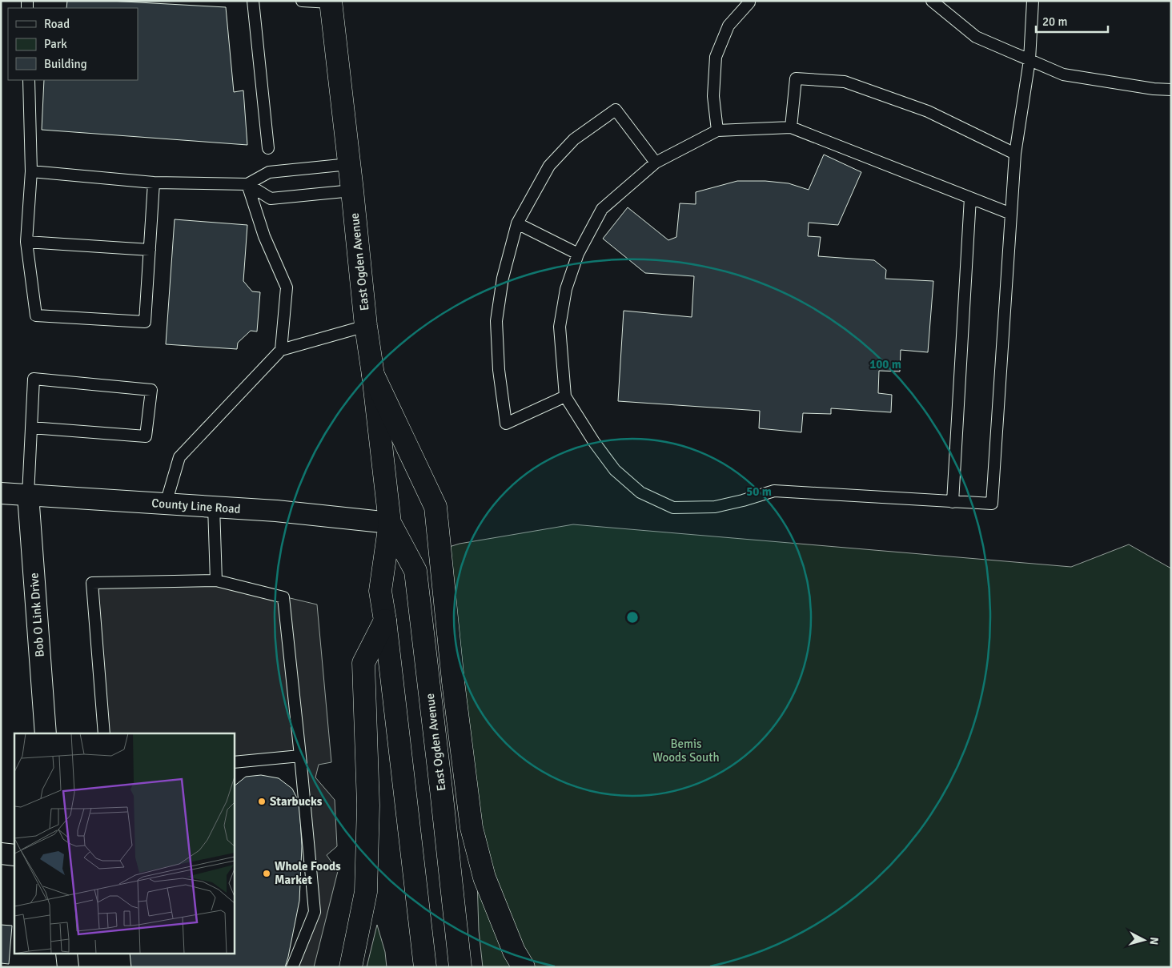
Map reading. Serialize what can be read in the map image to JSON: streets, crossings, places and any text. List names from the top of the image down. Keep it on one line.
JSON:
{"streets":{"main road":["East Ogden Avenue"],"street":["County Line Road","Bob O Link Drive"]},"crossings":[["East Ogden Avenue","County Line Road"],["County Line Road","Bob O Link Drive"]],"parks":["Bemis Woods South"],"places":["Starbucks","Whole Foods Market"],"legend":["Road","Park","Building"],"scale_bar":"20 m","north":"right","rings":["100 m","50 m"]}
